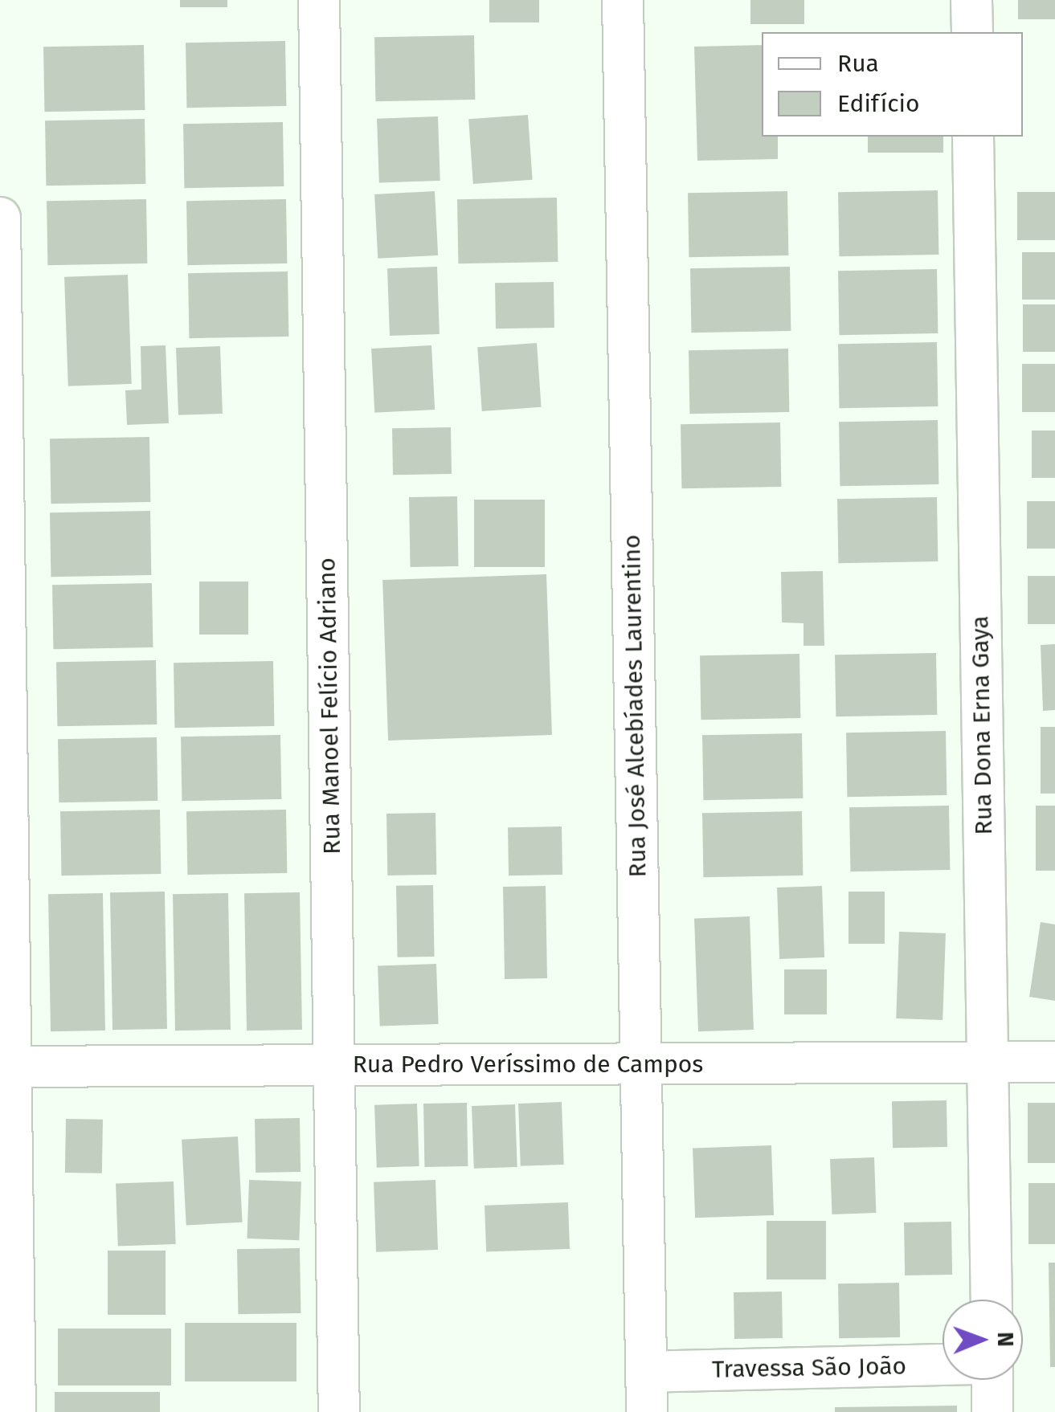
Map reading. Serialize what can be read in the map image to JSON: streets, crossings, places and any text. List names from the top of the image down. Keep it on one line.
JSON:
{"streets":{"street":["Rua Manoel Felício Adriano","Rua José Alcebíades Laurentino","Rua Dona Erna Gaya","Rua Pedro Veríssimo de Campos","Travessa São João"]},"crossings":[["Rua Manoel Felício Adriano","Rua Pedro Veríssimo de Campos"],["Rua José Alcebíades Laurentino","Rua Pedro Veríssimo de Campos"],["Rua José Alcebíades Laurentino","Travessa São João"],["Rua Dona Erna Gaya","Rua Pedro Veríssimo de Campos"]],"legend":["Rua","Edifício"],"north":"right"}
